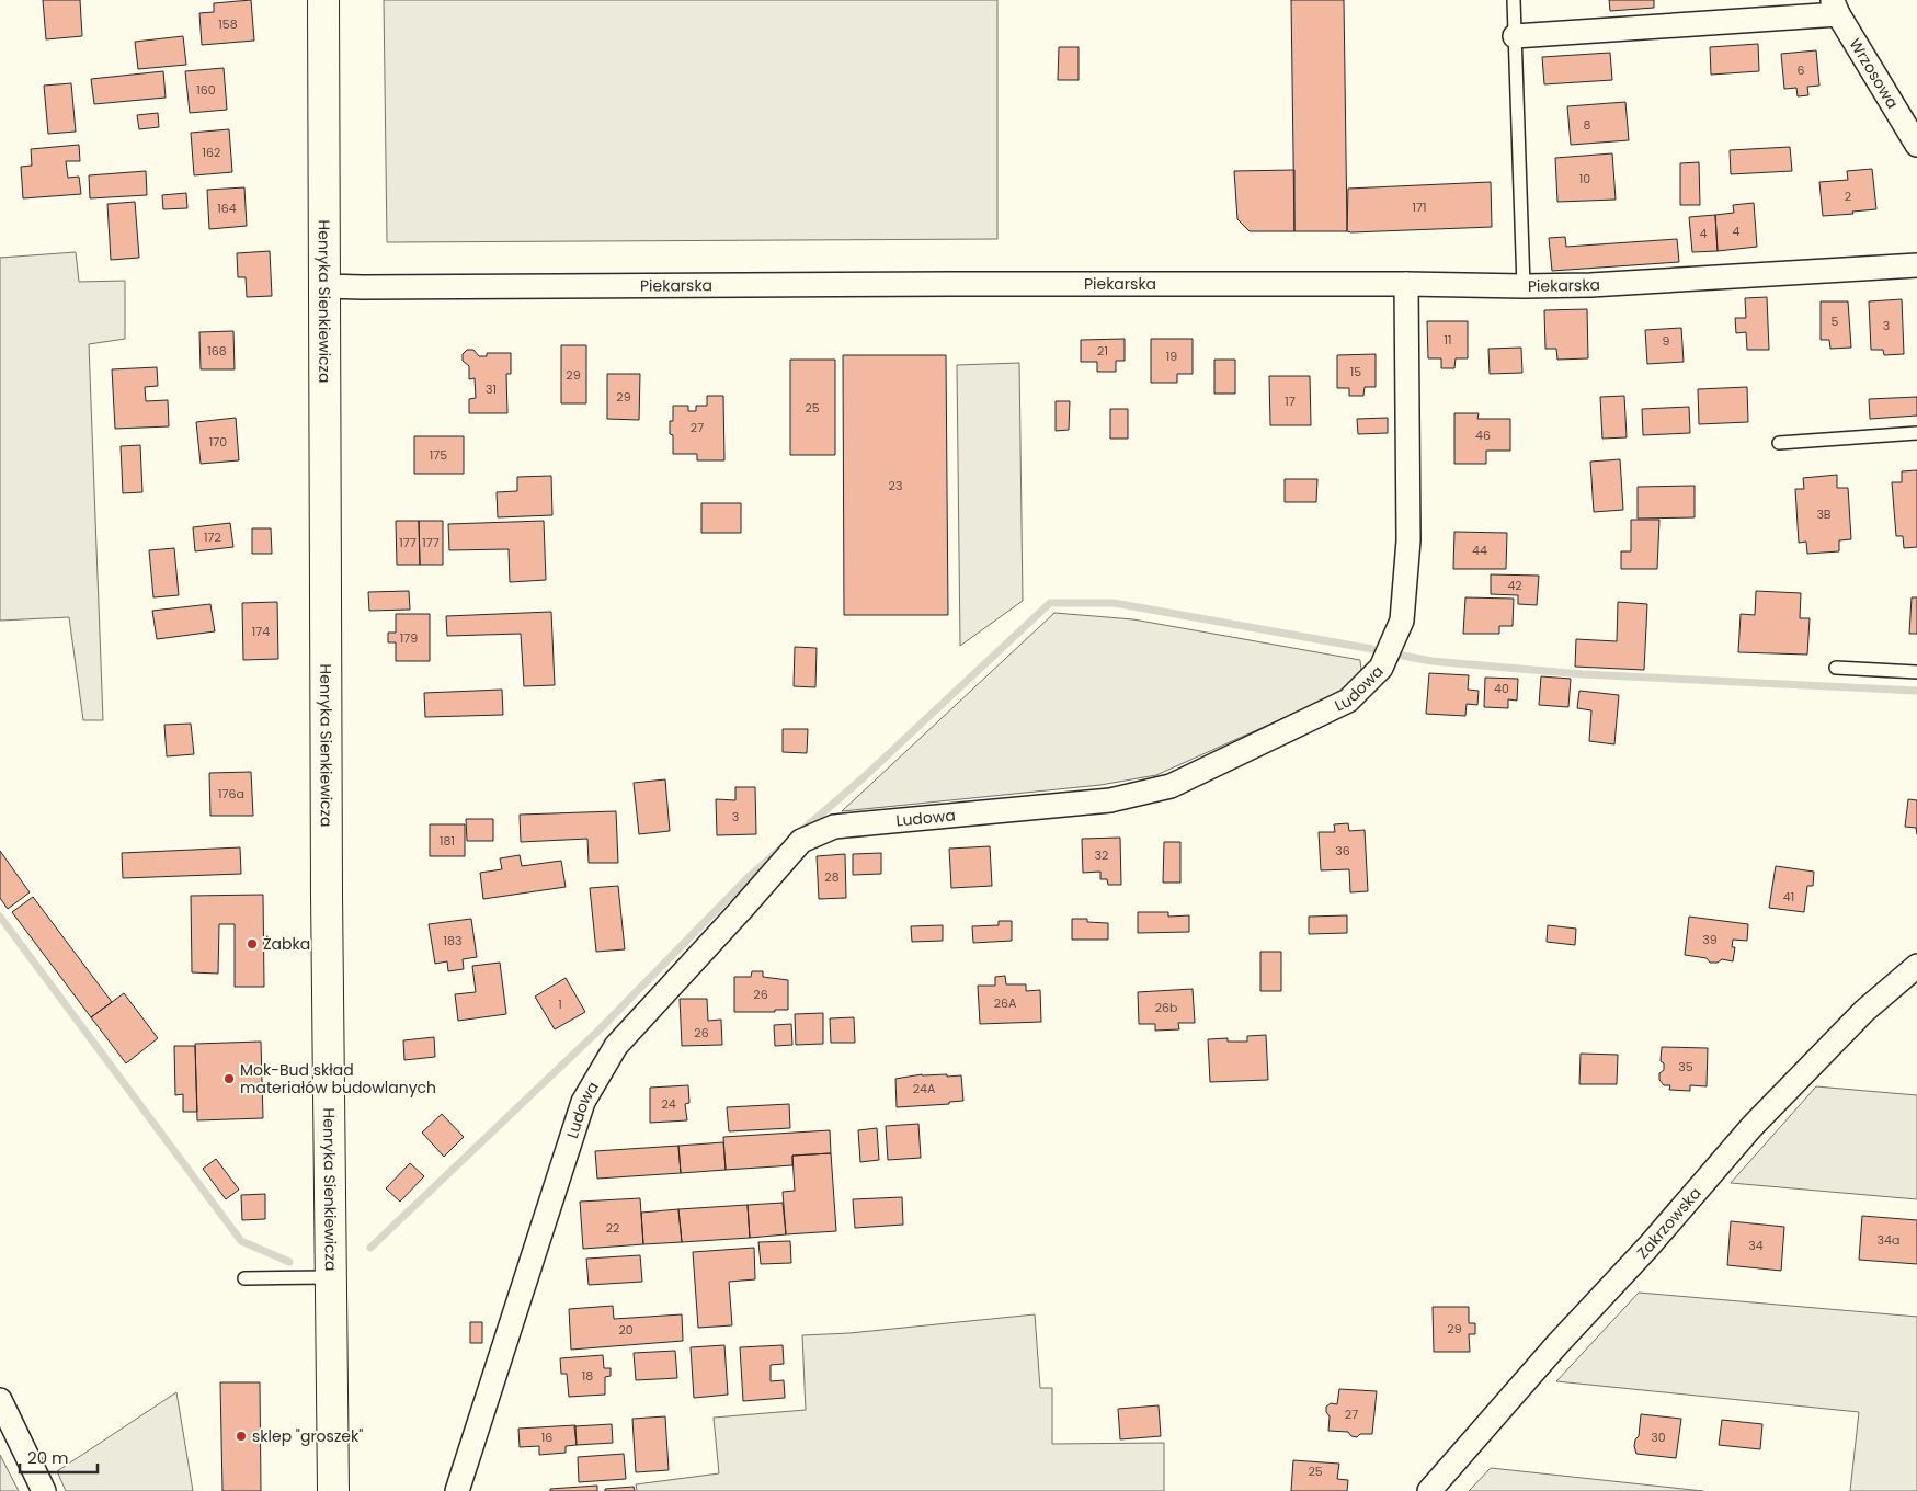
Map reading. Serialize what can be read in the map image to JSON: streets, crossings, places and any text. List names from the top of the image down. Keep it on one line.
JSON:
{"streets":{"main road":["Henryka Sienkiewicza"],"street":["Wrzosowa","Piekarska","Ludowa","Zakrzowska"]},"crossings":[["Piekarska","Henryka Sienkiewicza"],["Piekarska","Ludowa"]],"places":["Żabka","Mok-Bud skład materiałów budowlanych","sklep \"groszek\""],"house_numbers":["158","6","160","8","162","10","2","171","164","4","4","5","3","11","9","168","21","19","15","29","31","29","17","25","27","46","170","175","23","3B","172","177","177","44","42","174","179","40","176a","3","181","36","32","28","41","39","183","26","26A","1","26b","26","35","24A","24","22","34a","34","29","20","18","27","16","30","25"],"scale_bar":"20 m"}
